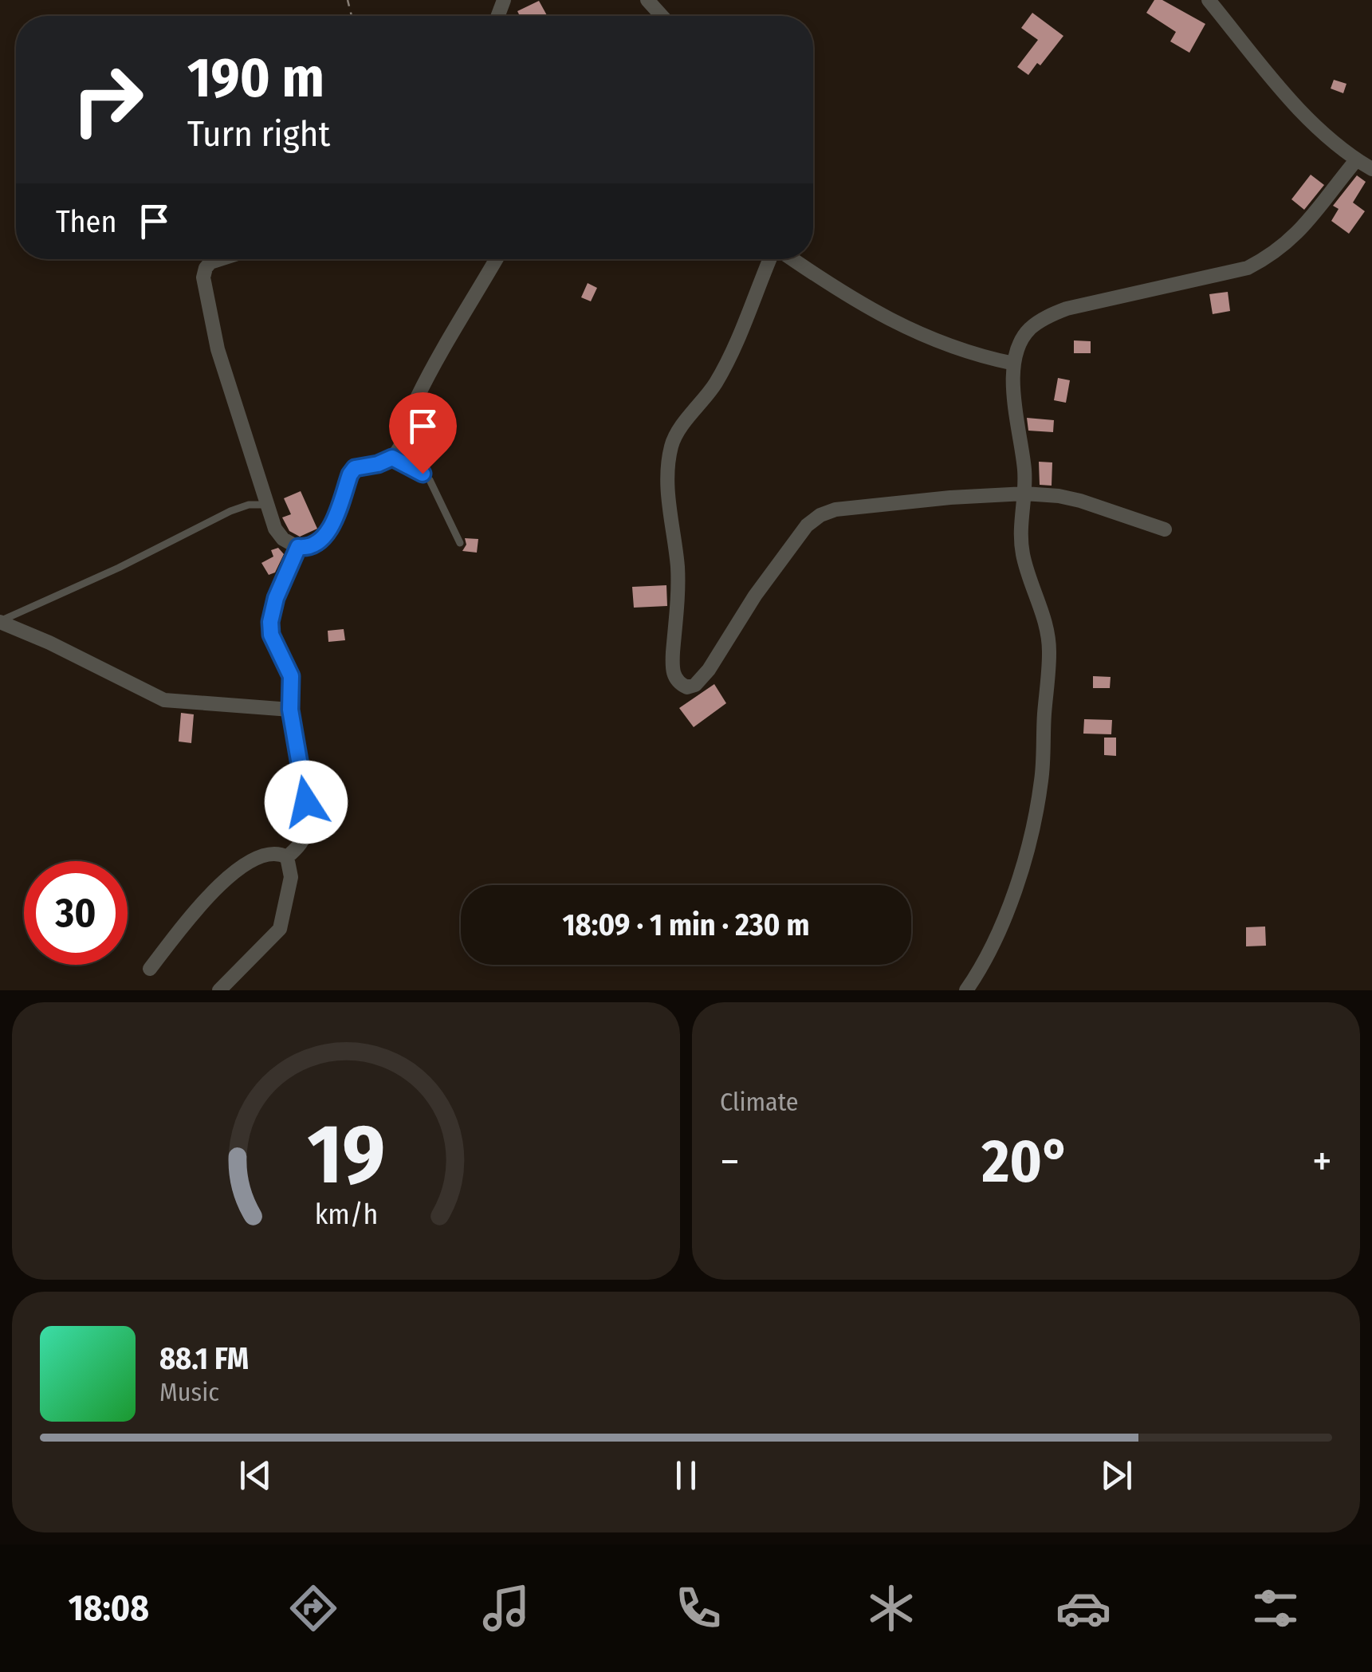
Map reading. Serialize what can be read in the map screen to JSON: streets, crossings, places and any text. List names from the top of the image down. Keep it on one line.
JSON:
{"page":{"turn":["190 m","Turn right"],"then":"Then","limit":"30","trip":"18:09 · 1 min · 230 m","tile":"Climate","heat":["−","20°","+"],"song":["88.1 FM","Music"],"tabs":"18:08","gauge":["19","km/h"]}}
